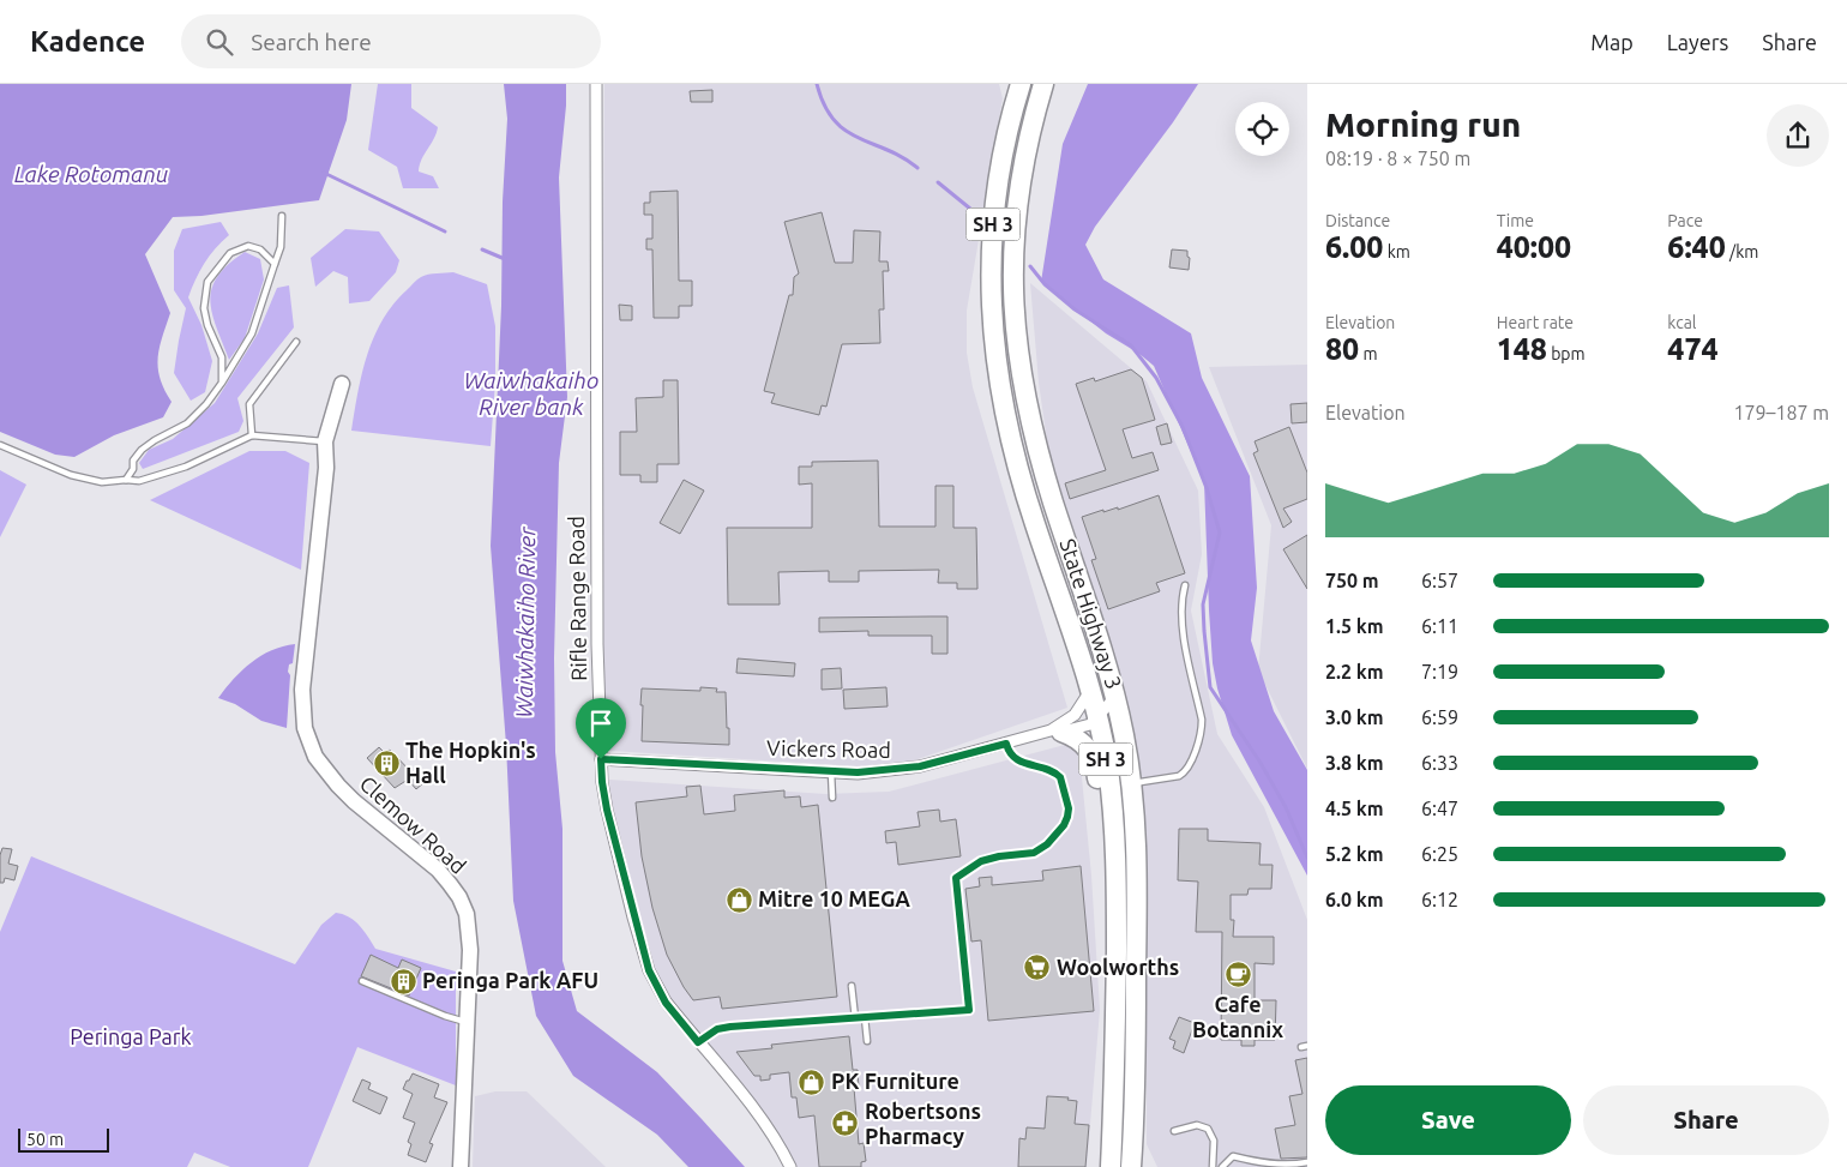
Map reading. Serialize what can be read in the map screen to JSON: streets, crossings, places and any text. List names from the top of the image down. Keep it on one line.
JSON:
{"streets":{"highway":["SH 3","State Highway 3"],"street":["Rifle Range Road","Vickers Road","Clemow Road"]},"crossings":[["Rifle Range Road","Vickers Road"],["State Highway 3","Vickers Road"]],"water":["Lake Rotomanu","Waiwhakaiho River bank","Waiwhakaiho River"],"parks":["Peringa Park"],"places":{"building":["The Hopkin's Hall","Peringa Park AFU"],"shop":["Mitre 10 MEGA","PK Furniture"],"supermarket":["Woolworths"],"cafe":["Cafe Botannix"],"pharmacy":["Robertsons Pharmacy"]},"scale_bar":"50 m","page":{"header":"Kadence","search":"Search here","nav":["Map","Layers","Share"],"heading":["Morning run","08:19 · 8 × 750 m"],"stats":[["Distance","6.00 km"],["Time","40:00"],["Pace","6:40 /km"],["Elevation","80 m"],["Heart rate","148 bpm"],["kcal","474"]],"chart":["Elevation","179–187 m"],"list":[{"name":"750 m","note":"6:57"},{"name":"1.5 km","note":"6:11"},{"name":"2.2 km","note":"7:19"},{"name":"3.0 km","note":"6:59"},{"name":"3.8 km","note":"6:33"},{"name":"4.5 km","note":"6:47"},{"name":"5.2 km","note":"6:25"},{"name":"6.0 km","note":"6:12"}],"buttons":["Save","Share"],"scale":"50 m"}}
